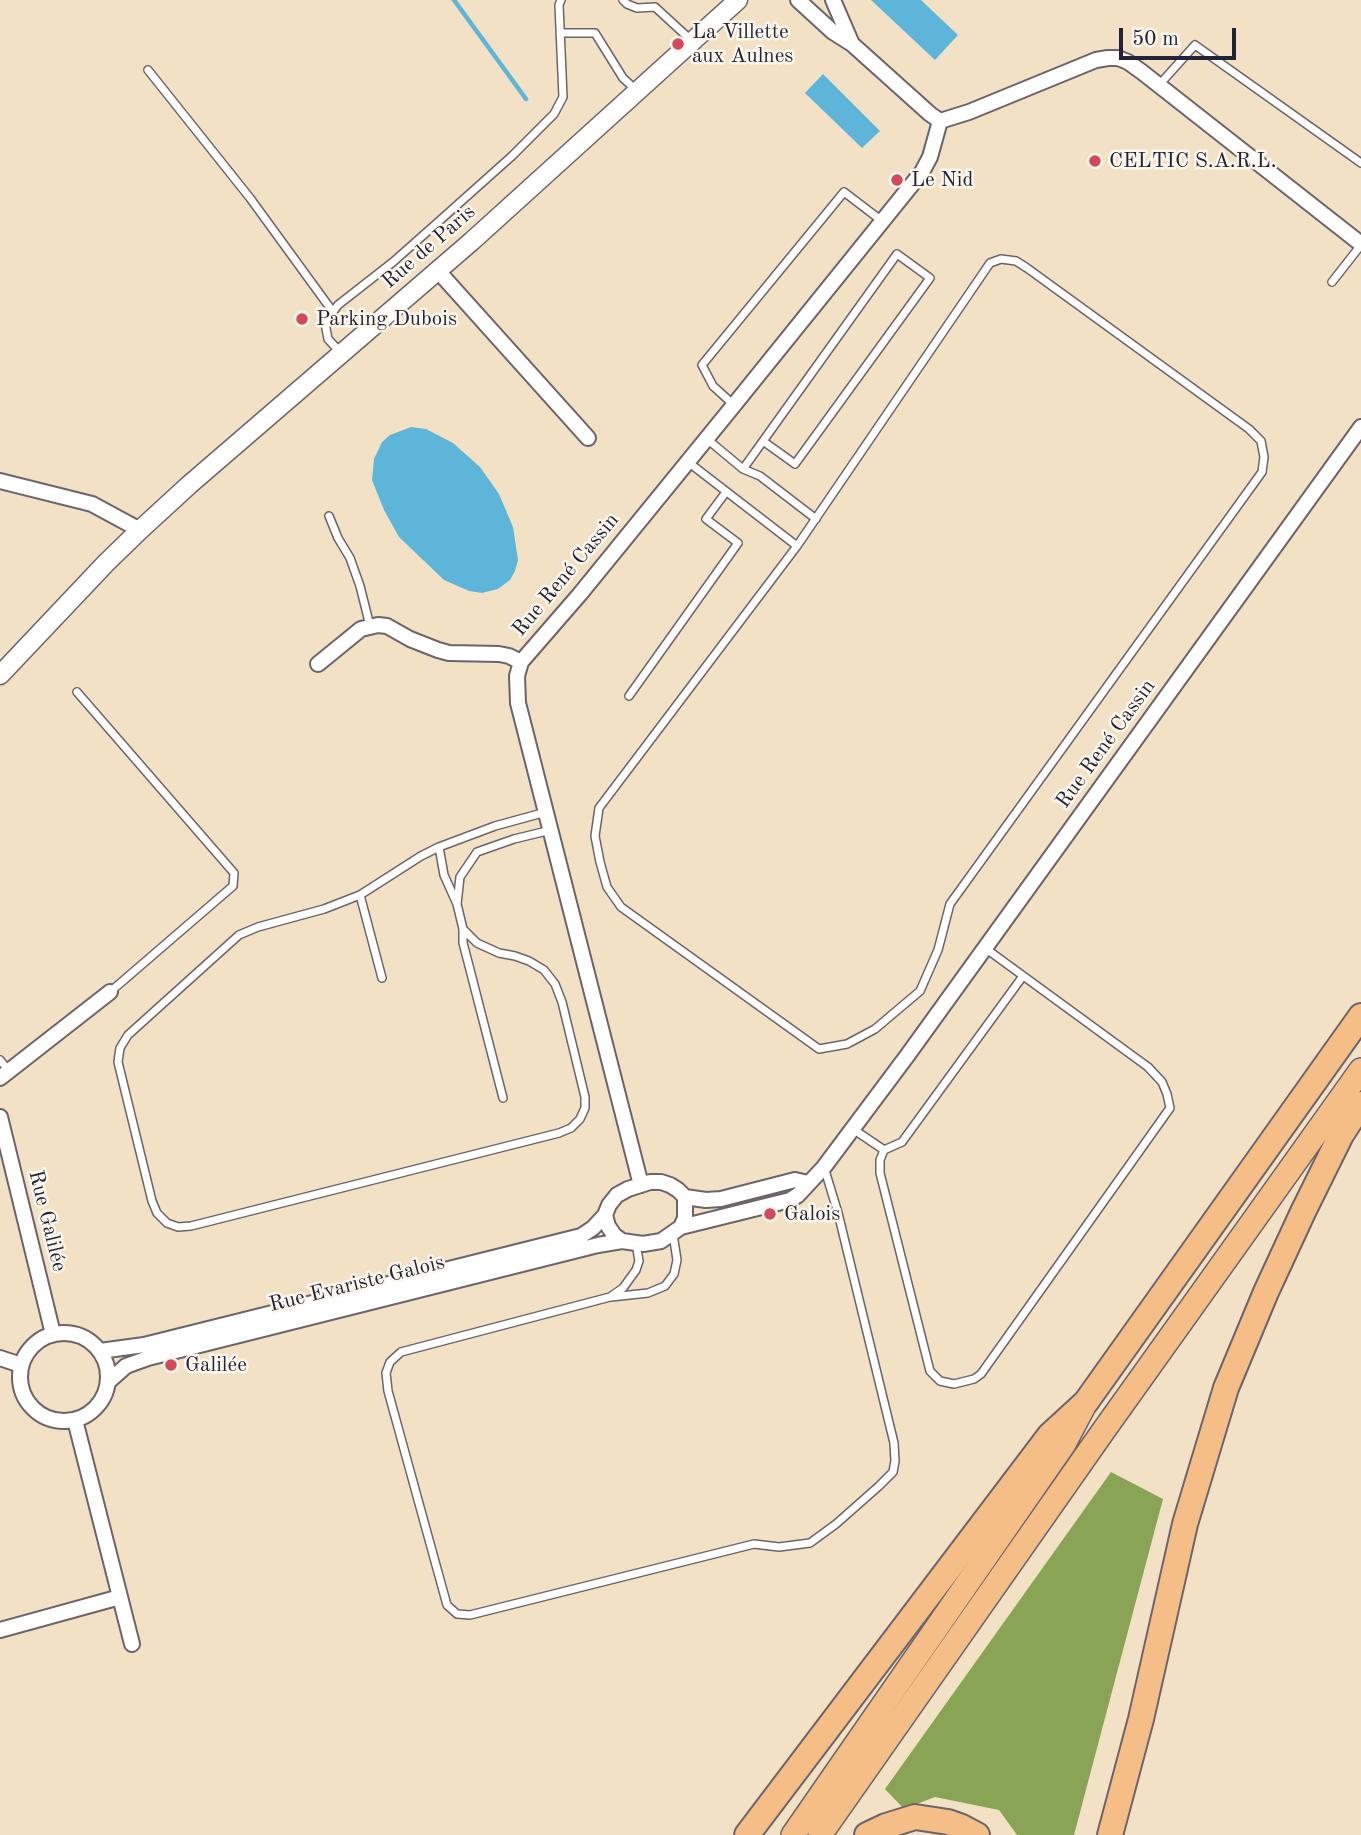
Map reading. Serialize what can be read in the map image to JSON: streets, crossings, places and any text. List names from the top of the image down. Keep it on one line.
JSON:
{"streets":{"street":["Rue de Paris","Rue René Cassin","Rue Galilée","Rue Evariste Galois"]},"crossings":[["Rue René Cassin","Rue Evariste Galois"],["Rue Galilée","Rue Evariste Galois"]],"places":["La Villette aux Aulnes","CELTIC S.A.R.L.","Le Nid","Parking Dubois","Galois","Galilée"],"scale_bar":"50 m"}
